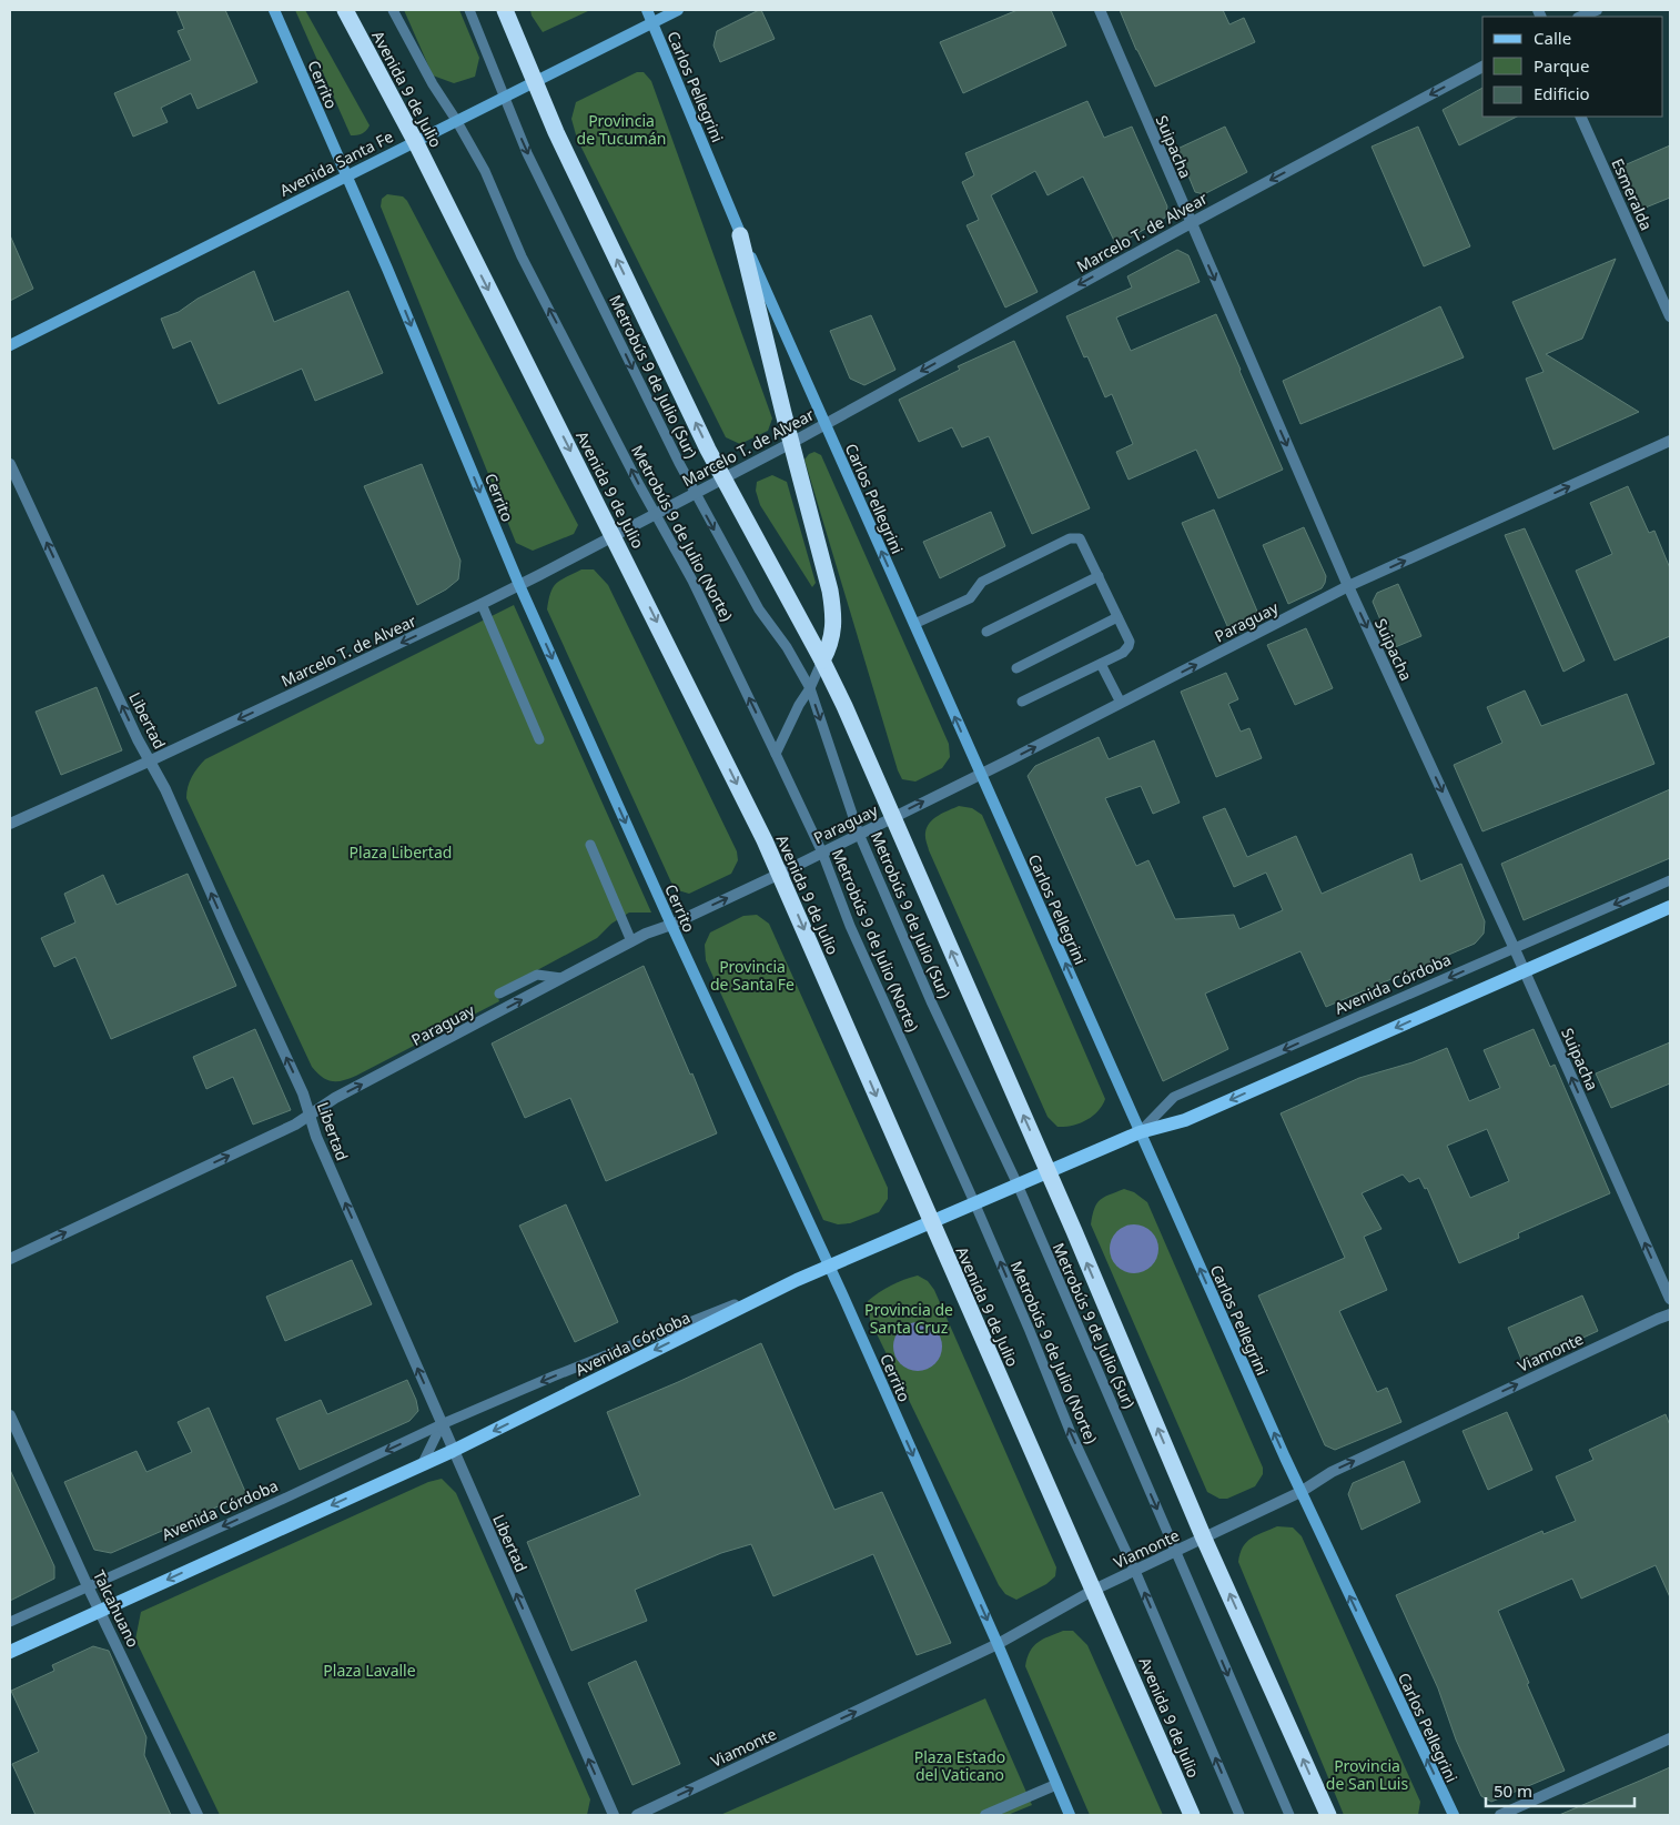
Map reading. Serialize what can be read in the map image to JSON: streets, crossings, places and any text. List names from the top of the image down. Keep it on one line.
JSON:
{"streets":{"highway":["Avenida 9 de Julio"],"main road":["Avenida Córdoba"],"street":["Cerrito","Carlos Pellegrini","Suipacha","Avenida Santa Fe","Esmeralda","Marcelo T. de Alvear","Paraguay","Libertad","Viamonte","Talcahuano"],"lane":["Metrobús 9 de Julio (Sur)","Metrobús 9 de Julio (Norte)"]},"crossings":[["Cerrito","Avenida Santa Fe"],["Cerrito","Marcelo T. de Alvear"],["Cerrito","Paraguay"],["Cerrito","Avenida Córdoba"],["Cerrito","Viamonte"],["Carlos Pellegrini","Avenida Santa Fe"],["Carlos Pellegrini","Marcelo T. de Alvear"],["Carlos Pellegrini","Paraguay"],["Carlos Pellegrini","Avenida Córdoba"],["Carlos Pellegrini","Viamonte"],["Avenida 9 de Julio","Avenida Santa Fe"],["Avenida 9 de Julio","Marcelo T. de Alvear"],["Avenida 9 de Julio","Paraguay"],["Avenida 9 de Julio","Avenida Córdoba"],["Avenida 9 de Julio","Viamonte"],["Suipacha","Marcelo T. de Alvear"],["Suipacha","Paraguay"],["Suipacha","Avenida Córdoba"],["Avenida Santa Fe","Metrobús 9 de Julio (Sur)"],["Avenida Santa Fe","Metrobús 9 de Julio (Norte)"],["Marcelo T. de Alvear","Metrobús 9 de Julio (Sur)"],["Marcelo T. de Alvear","Metrobús 9 de Julio (Norte)"],["Marcelo T. de Alvear","Libertad"],["Metrobús 9 de Julio (Sur)","Paraguay"],["Metrobús 9 de Julio (Sur)","Avenida Córdoba"],["Metrobús 9 de Julio (Sur)","Viamonte"],["Metrobús 9 de Julio (Norte)","Paraguay"],["Metrobús 9 de Julio (Norte)","Avenida Córdoba"],["Metrobús 9 de Julio (Norte)","Viamonte"],["Paraguay","Libertad"],["Libertad","Avenida Córdoba"],["Avenida Córdoba","Talcahuano"]],"one_way":["Cerrito","Carlos Pellegrini","Marcelo T. de Alvear","Metrobús 9 de Julio (Sur)","Metrobús 9 de Julio (Norte)","Paraguay","Libertad","Avenida Córdoba","Viamonte"],"parks":["Provincia de Tucumán","Plaza Libertad","Provincia de Santa Fe","Provincia de Santa Cruz","Plaza Lavalle","Plaza Estado del Vaticano","Provincia de San Luis"],"legend":["Calle","Parque","Edificio"],"scale_bar":"50 m"}
